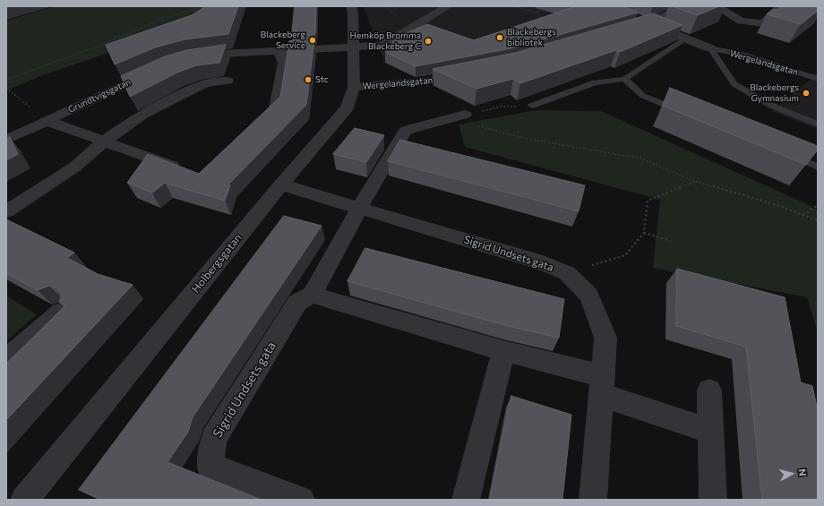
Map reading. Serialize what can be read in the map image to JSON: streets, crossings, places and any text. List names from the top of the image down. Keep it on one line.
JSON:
{"streets":{"street":["Wergelandsgatan","Grundtvigsgatan","Sigrid Undsets gata","Holbergsgatan"]},"crossings":[["Wergelandsgatan","Holbergsgatan"],["Sigrid Undsets gata","Holbergsgatan"]],"places":["Blackebergs bibliotek","Blackeberg Service","Hemköp Bromma Blackeberg C","Stc","Blackebergs Gymnasium"],"north":"right"}
